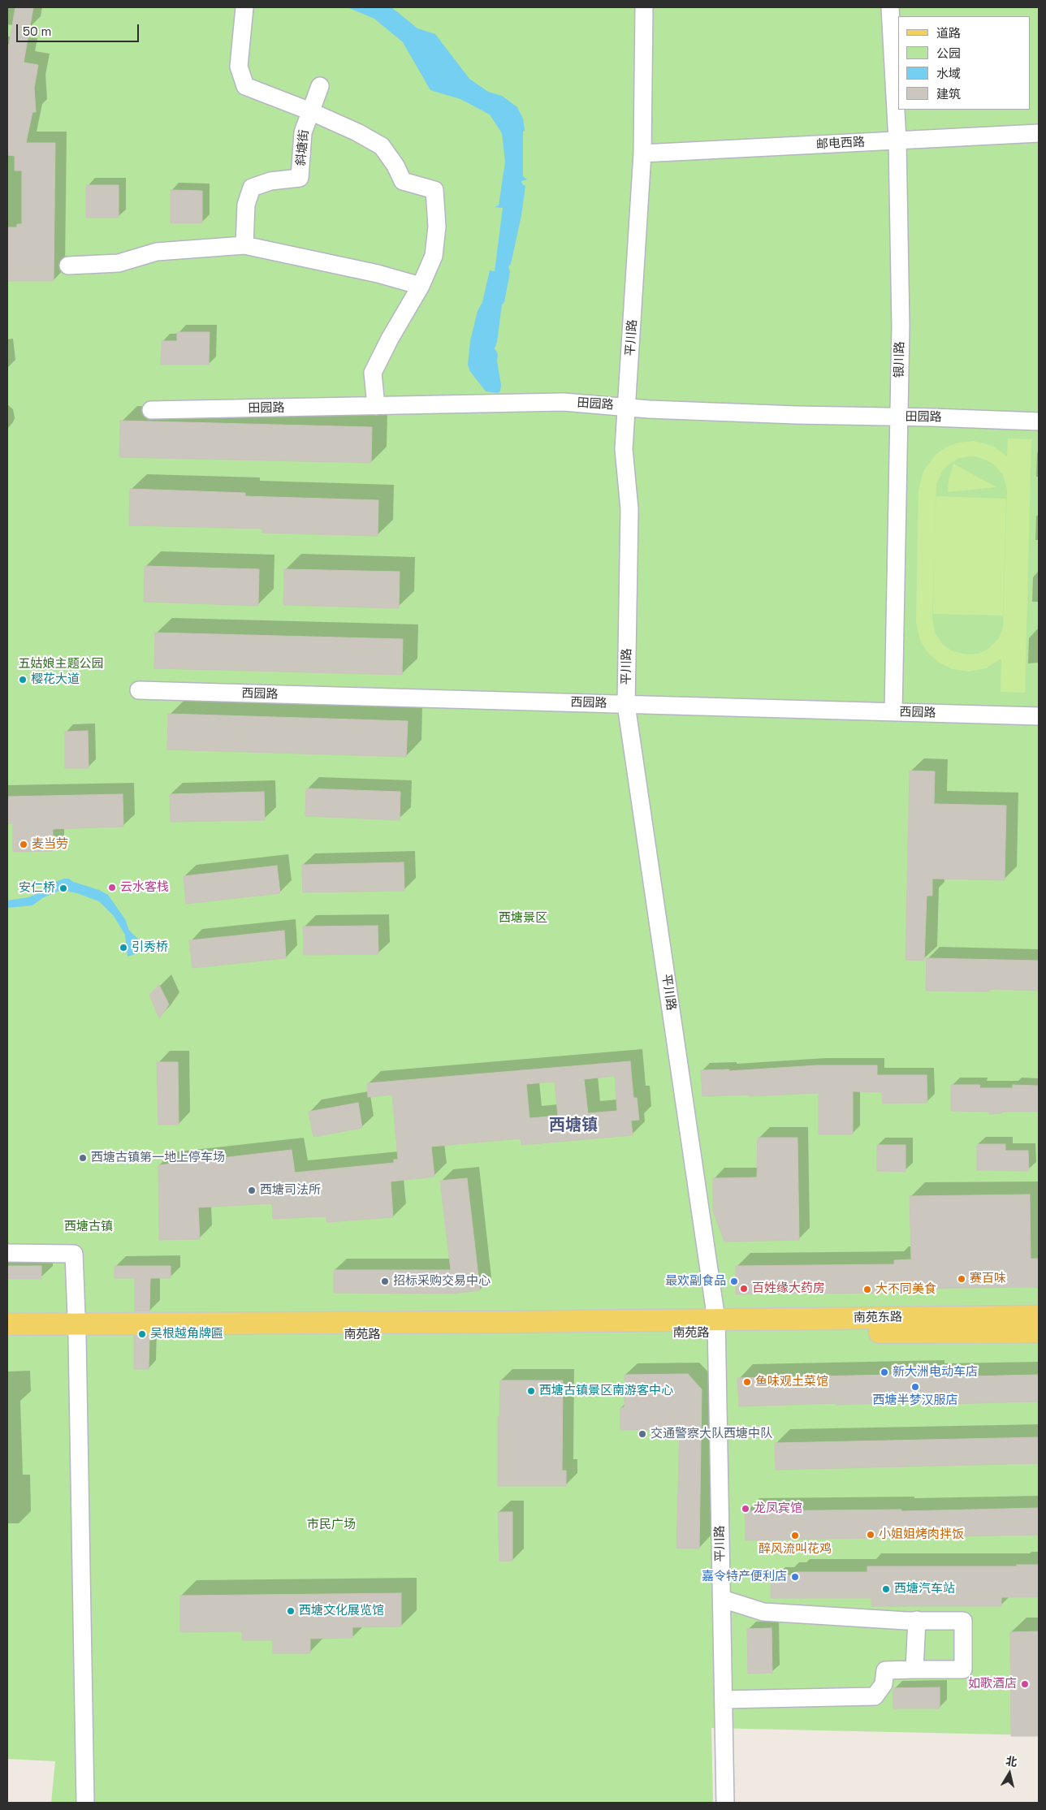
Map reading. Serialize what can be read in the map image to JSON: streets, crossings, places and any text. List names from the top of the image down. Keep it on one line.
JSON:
{"streets":{"main road":["南苑东路","南苑路"],"street":["邮电西路","斜塘街","平川路","银川路","田园路","西园路"]},"crossings":[["邮电西路","平川路"],["邮电西路","银川路"],["平川路","田园路"],["平川路","西园路"],["平川路","南苑东路"],["平川路","南苑路"],["银川路","田园路"],["银川路","西园路"],["南苑东路","南苑路"]],"districts":["西塘镇"],"parks":["五姑娘主题公园","西塘景区","西塘古镇","市民广场"],"places":["樱花大道","麦当劳","云水客栈","安仁桥","引秀桥","西塘古镇第一地上停车场","西塘司法所","赛百味","招标采购交易中心","最欢副食品","百姓缘大药房","大不同美食","吴根越角牌匾","新大洲电动车店","鱼味观土菜馆","西塘半梦汉服店","西塘古镇景区南游客中心","交通警察大队西塘中队","龙凤宾馆","小姐姐烤肉拌饭","醉风流叫花鸡","嘉令特产便利店","西塘汽车站","西塘文化展览馆","如歌酒店"],"legend":["道路","公园","水域","建筑"],"scale_bar":"50 m","north":"top"}
